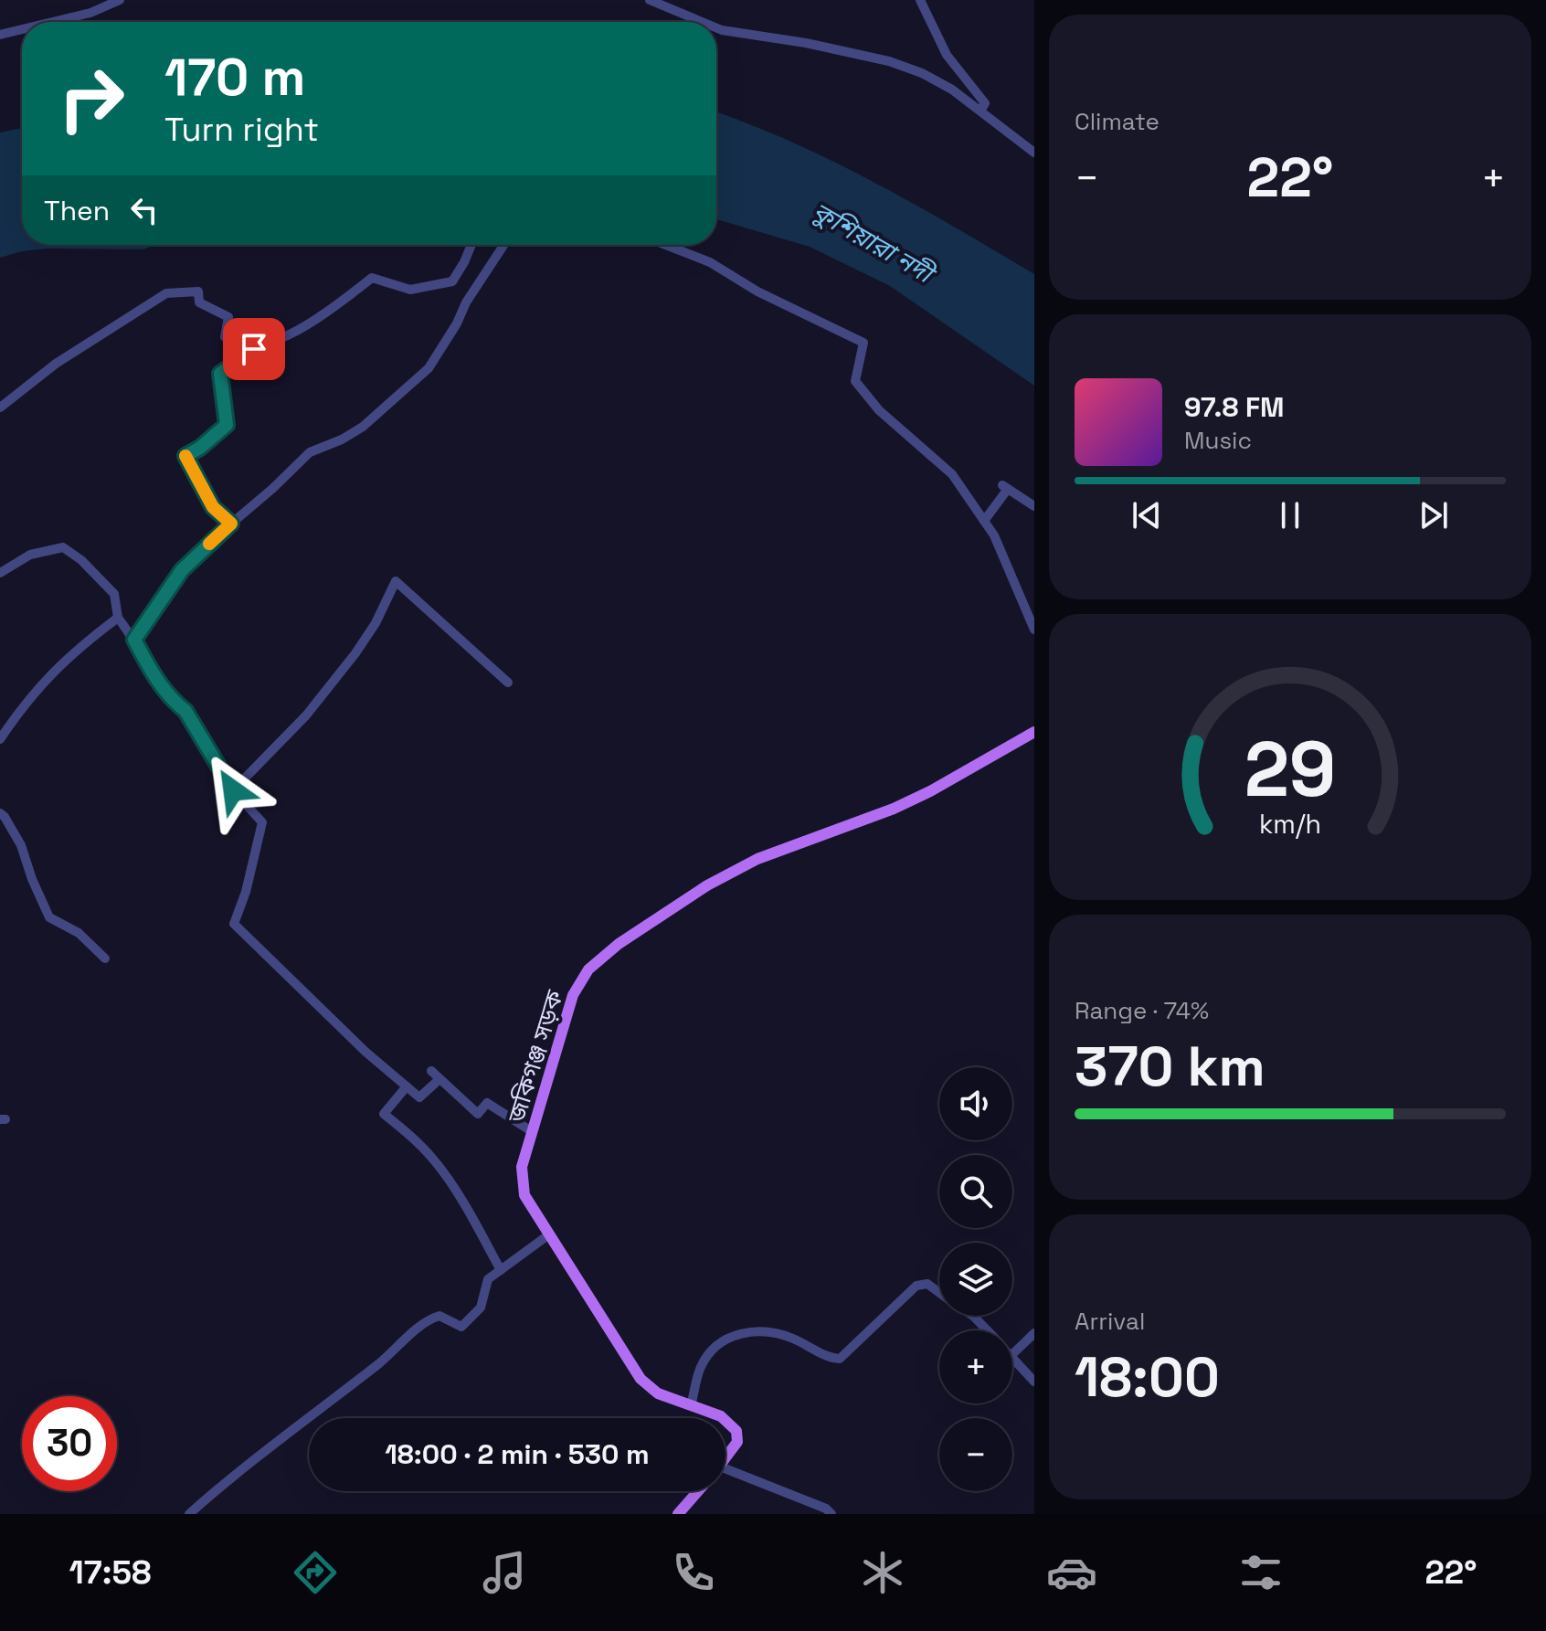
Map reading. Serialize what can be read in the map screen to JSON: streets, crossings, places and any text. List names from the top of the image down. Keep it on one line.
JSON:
{"streets":{"main road":["জকিগঞ্জ সড়ক"]},"water":["কুশিয়ারা নদী"],"page":{"tile":["Climate",["Range · 74%","370 km"],["Arrival","18:00"]],"turn":["170 m","Turn right"],"heat":["−","22°","+"],"then":"Then","song":["97.8 FM","Music"],"map_buttons":["+","−"],"limit":"30","trip":"18:00 · 2 min · 530 m","tabs":["17:58","22°"],"gauge":["29","km/h"]}}
